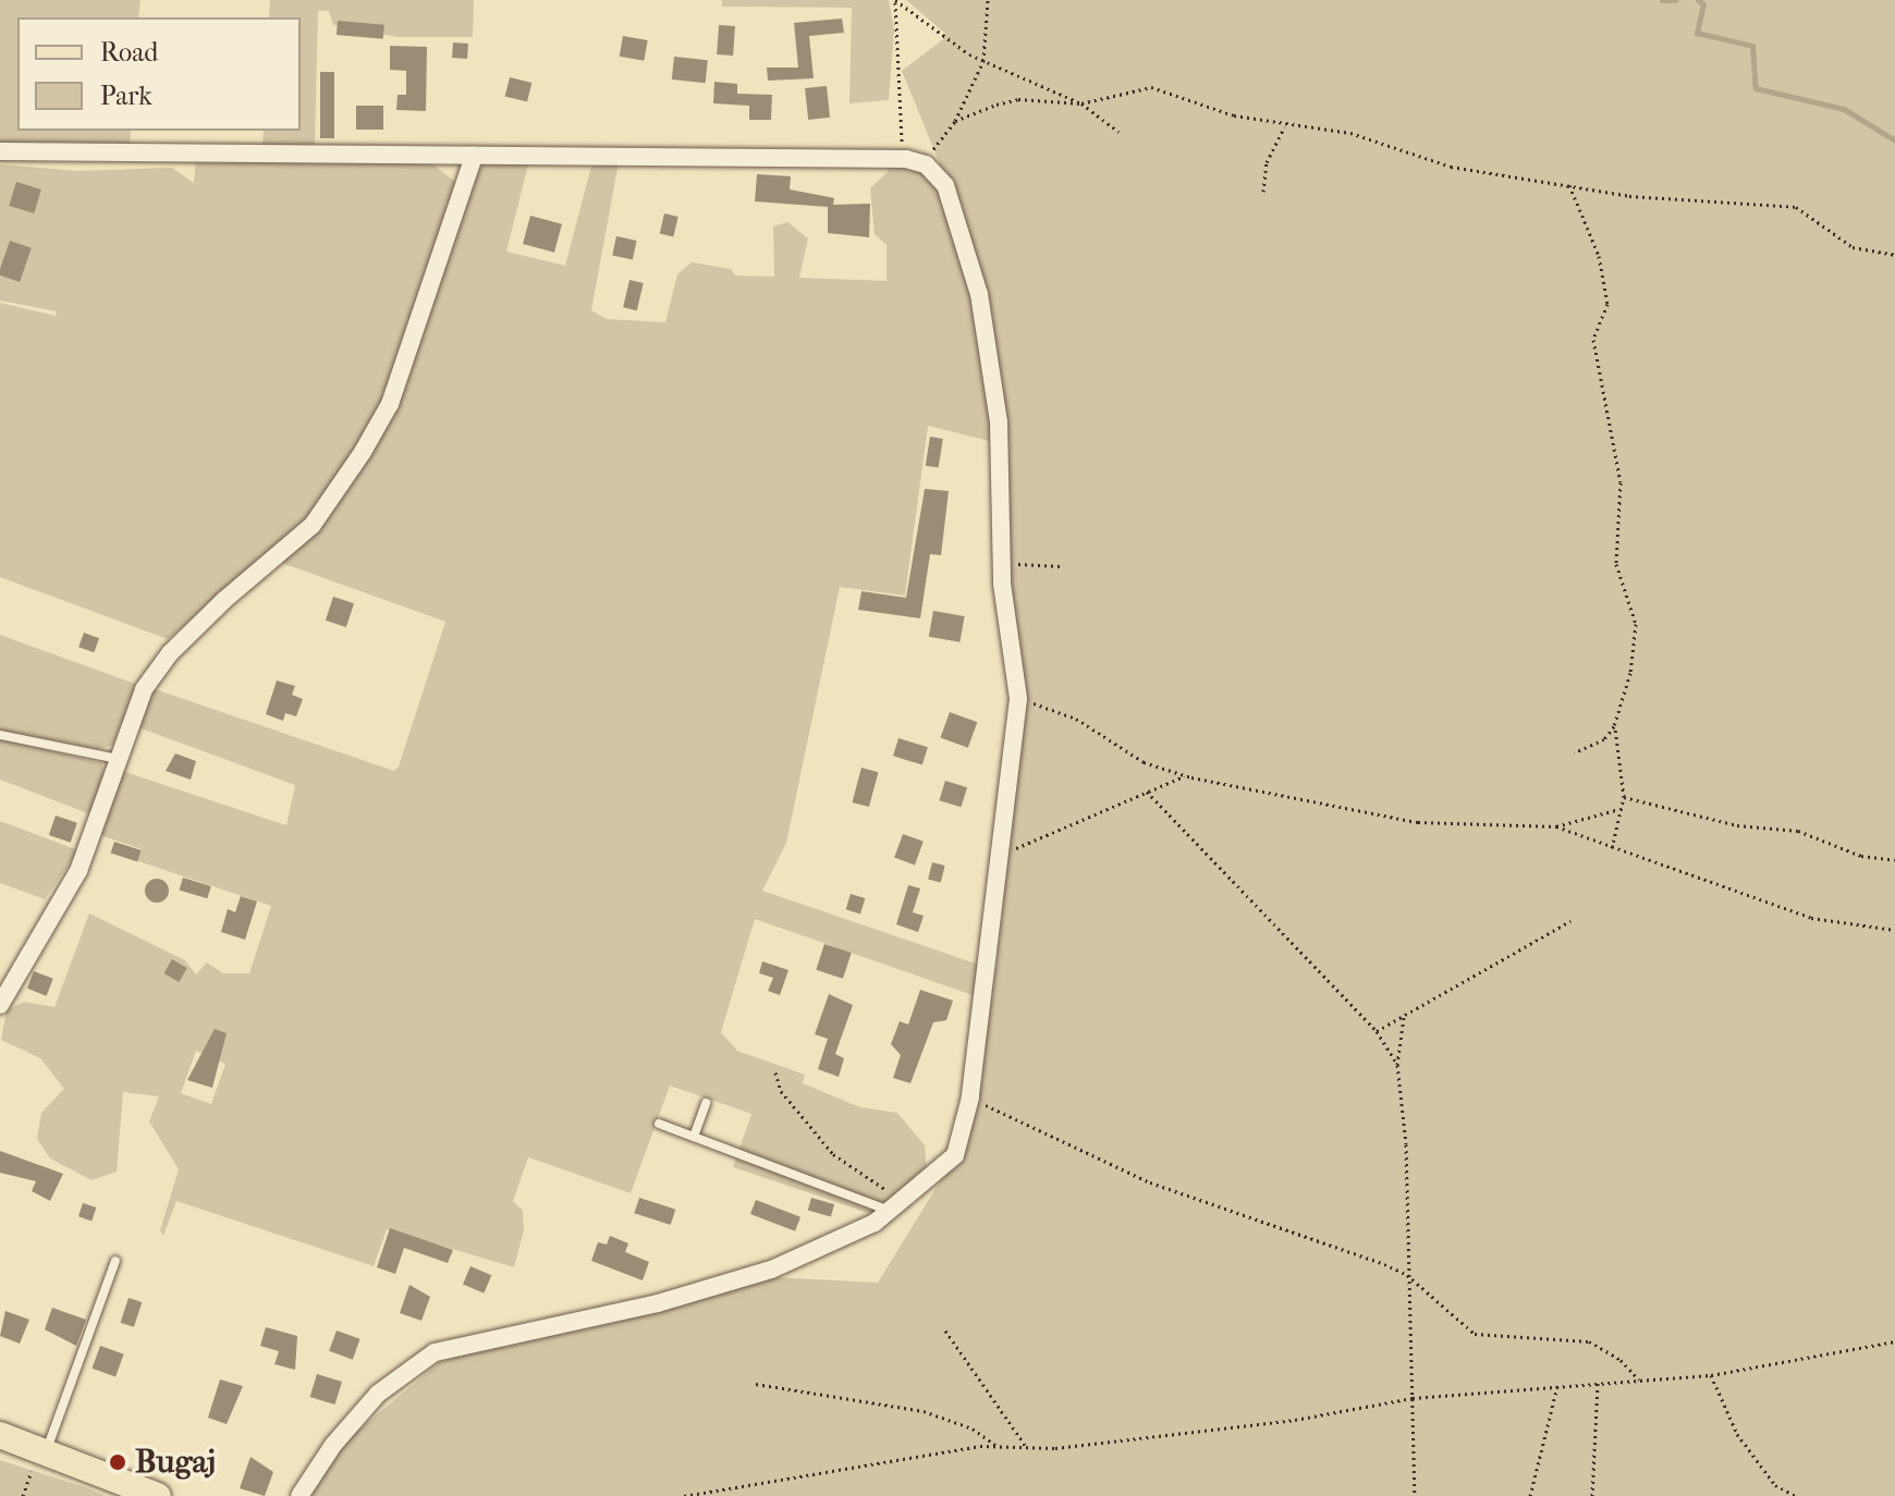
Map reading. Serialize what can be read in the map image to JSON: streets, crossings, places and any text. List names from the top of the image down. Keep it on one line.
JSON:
{"places":["Bugaj"],"legend":["Road","Park"]}
